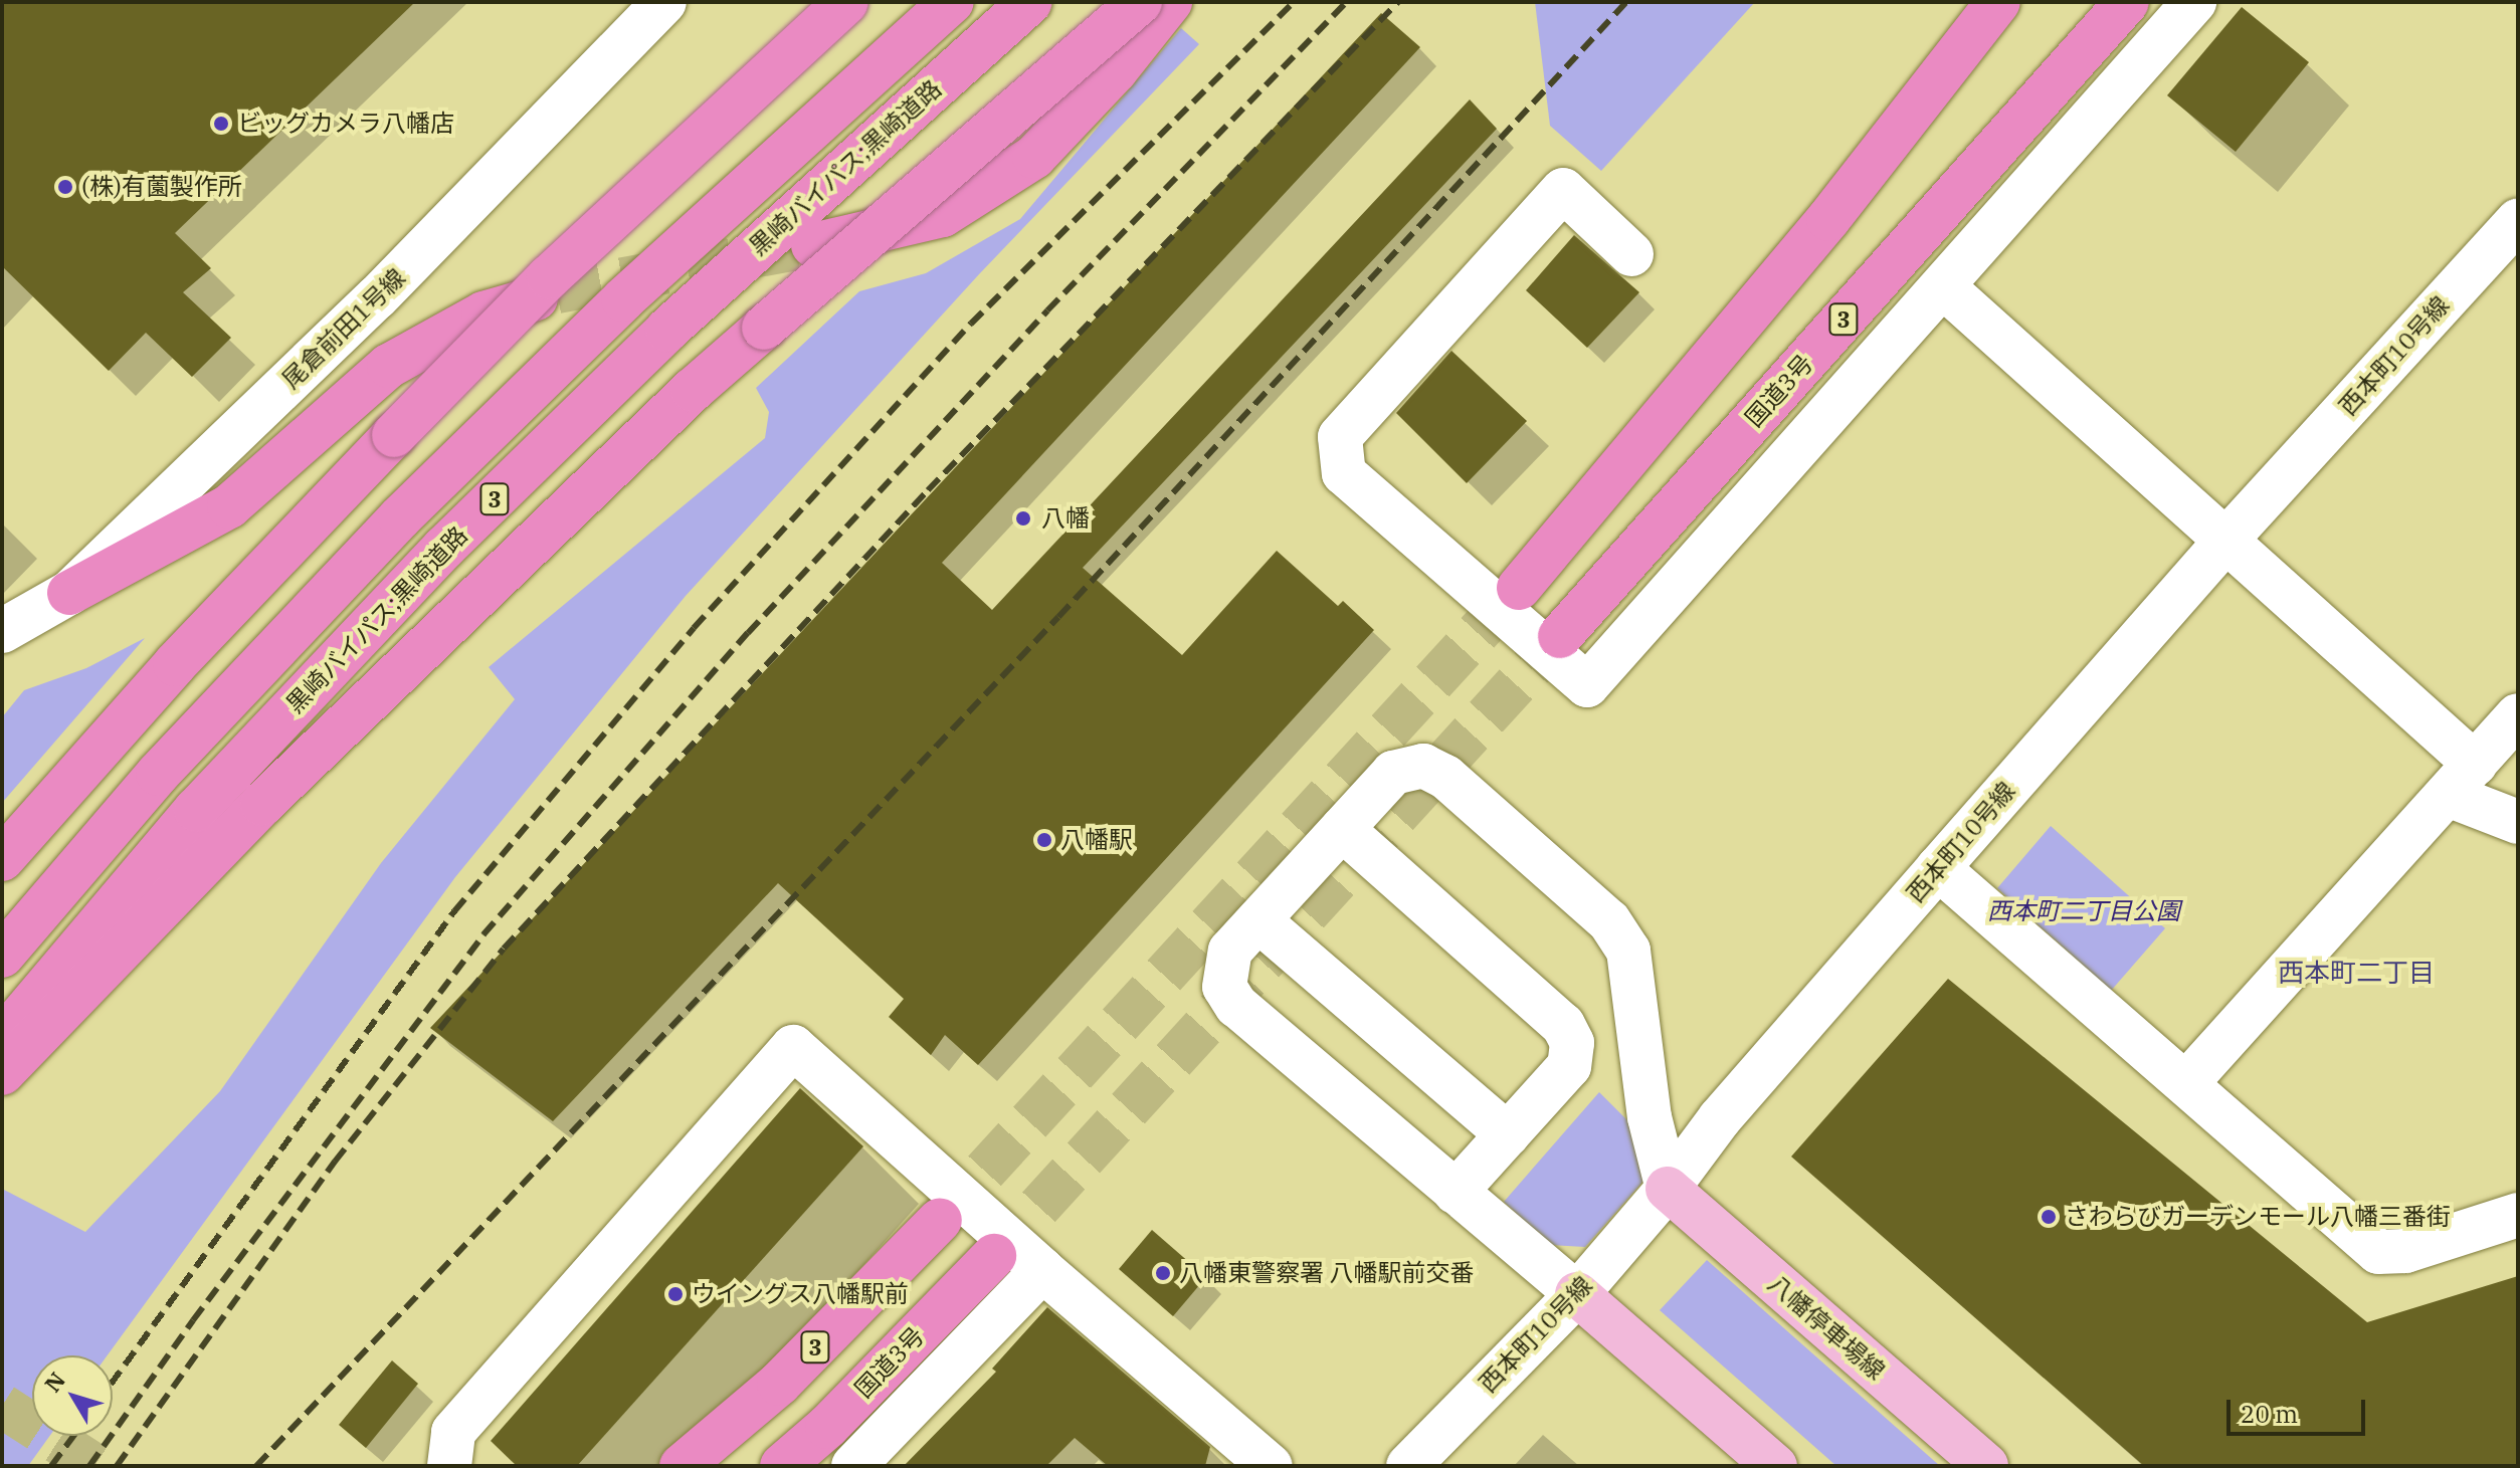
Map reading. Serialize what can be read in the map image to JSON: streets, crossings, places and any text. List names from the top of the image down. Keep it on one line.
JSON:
{"streets":{"highway":["黒崎バイパス;黒崎道路","3","国道3号"],"main road":["八幡停車場線"],"street":["尾倉前田1号線","西本町10号線"]},"crossings":[["西本町10号線","八幡停車場線"]],"districts":["西本町二丁目"],"parks":["西本町二丁目公園"],"places":["ビッグカメラ八幡店","(株)有薗製作所","八幡","八幡駅","さわらびガーデンモール八幡三番街","八幡東警察署 八幡駅前交番","ウイングス八幡駅前"],"scale_bar":"20 m","north":"top left"}
